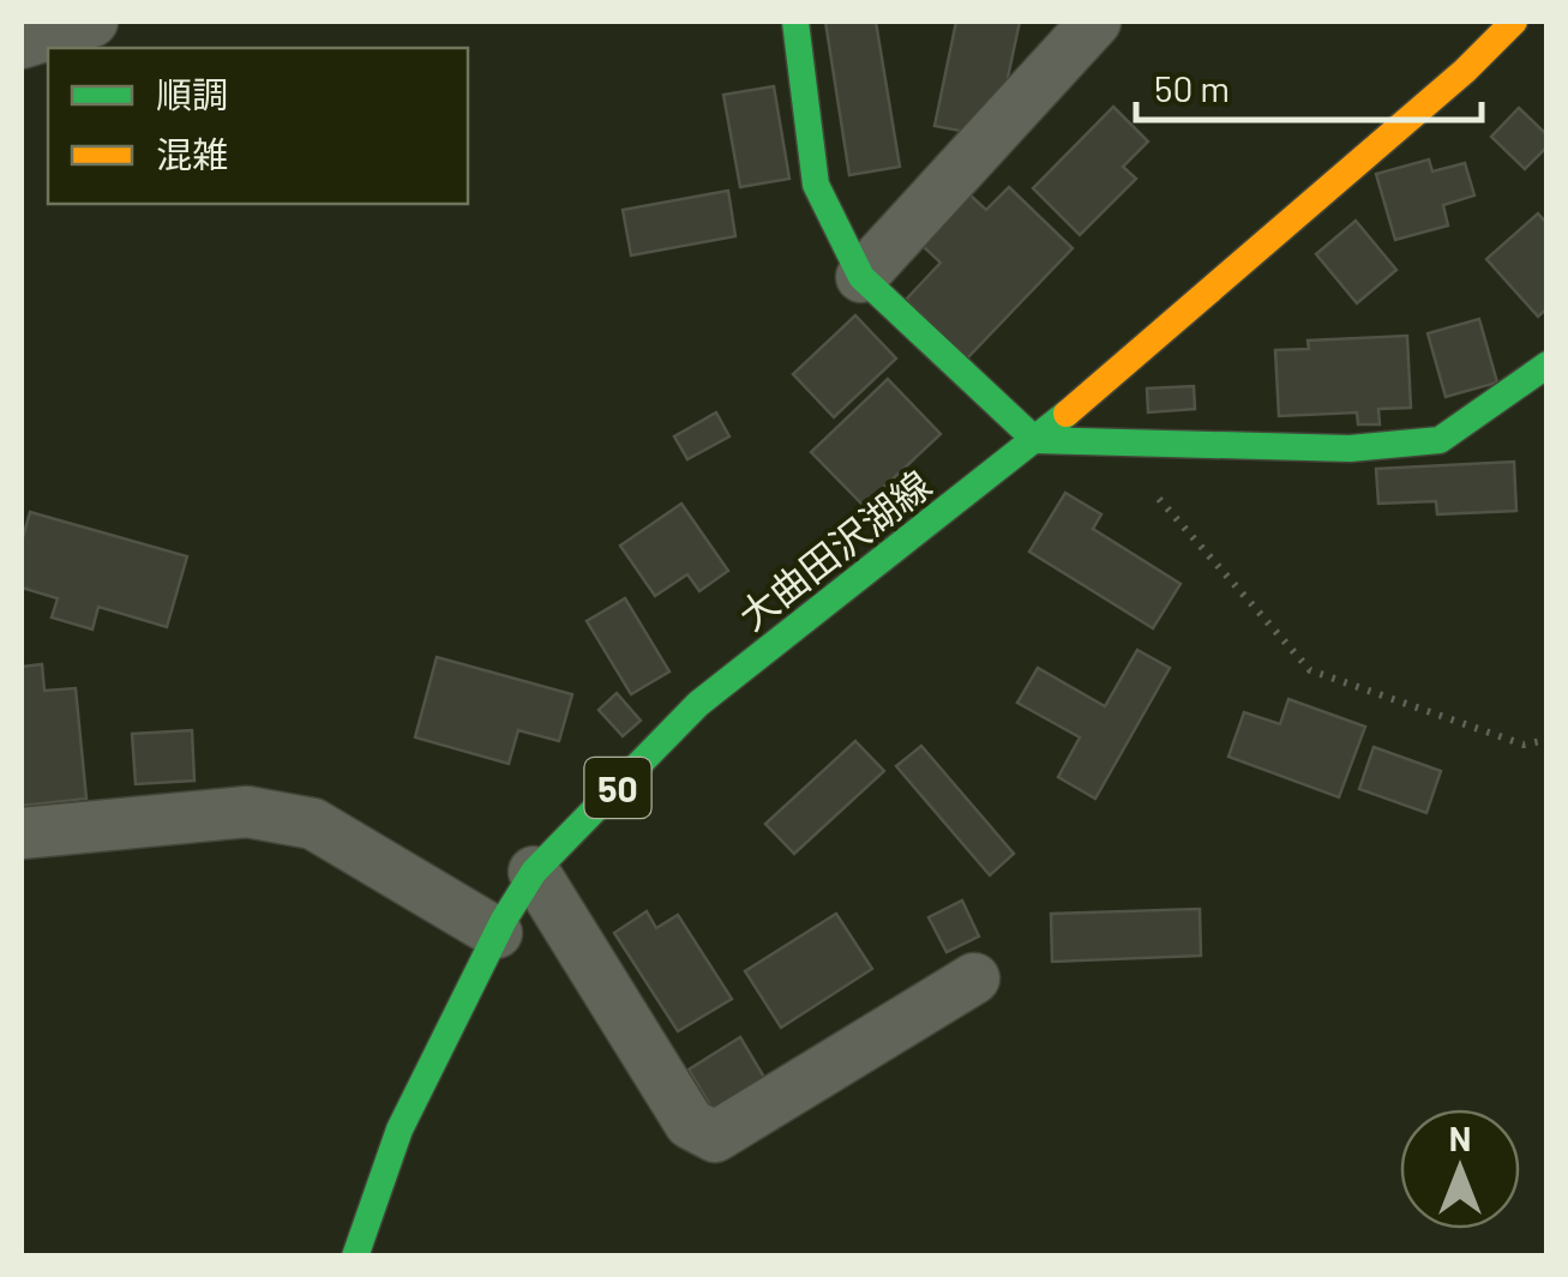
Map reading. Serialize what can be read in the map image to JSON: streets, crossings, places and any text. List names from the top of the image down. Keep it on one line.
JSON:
{"streets":{"main road":["大曲田沢湖線","50"]},"legend":["順調","混雑"],"scale_bar":"50 m","north":"top"}
